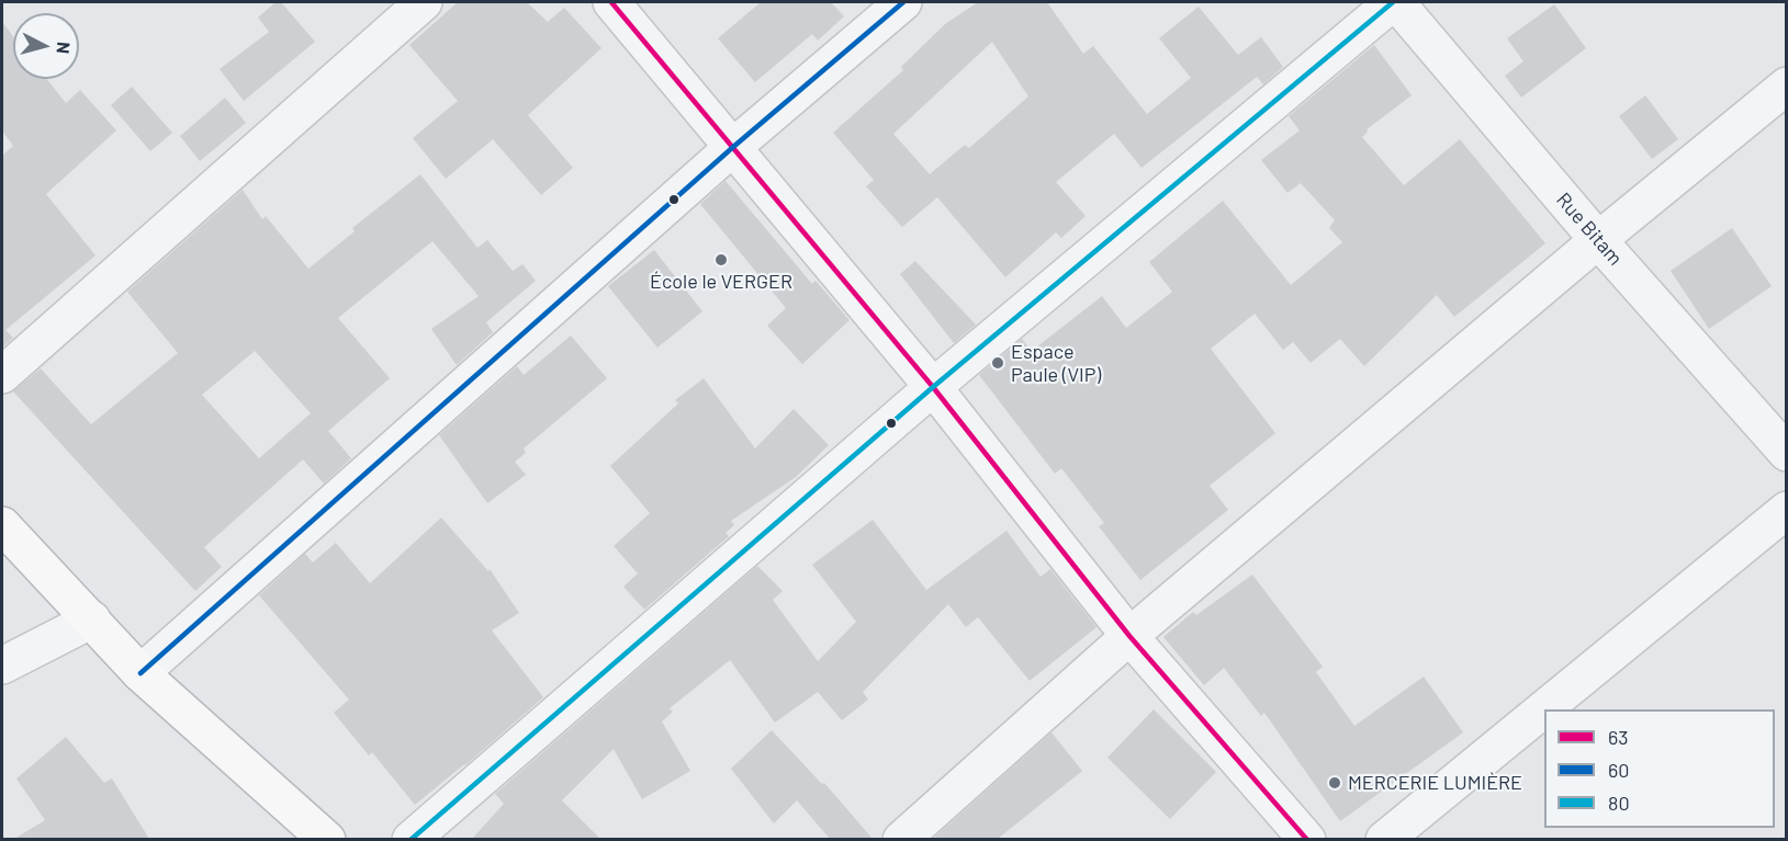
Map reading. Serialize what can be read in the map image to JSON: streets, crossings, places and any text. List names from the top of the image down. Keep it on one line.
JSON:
{"streets":{"street":["Rue Bitam"]},"places":["École le VERGER","Espace Paule (VIP)","MERCERIE LUMIÈRE"],"lines":["transit line 63","transit line 60","transit line 80"],"legend":["63","60","80"],"north":"right"}
